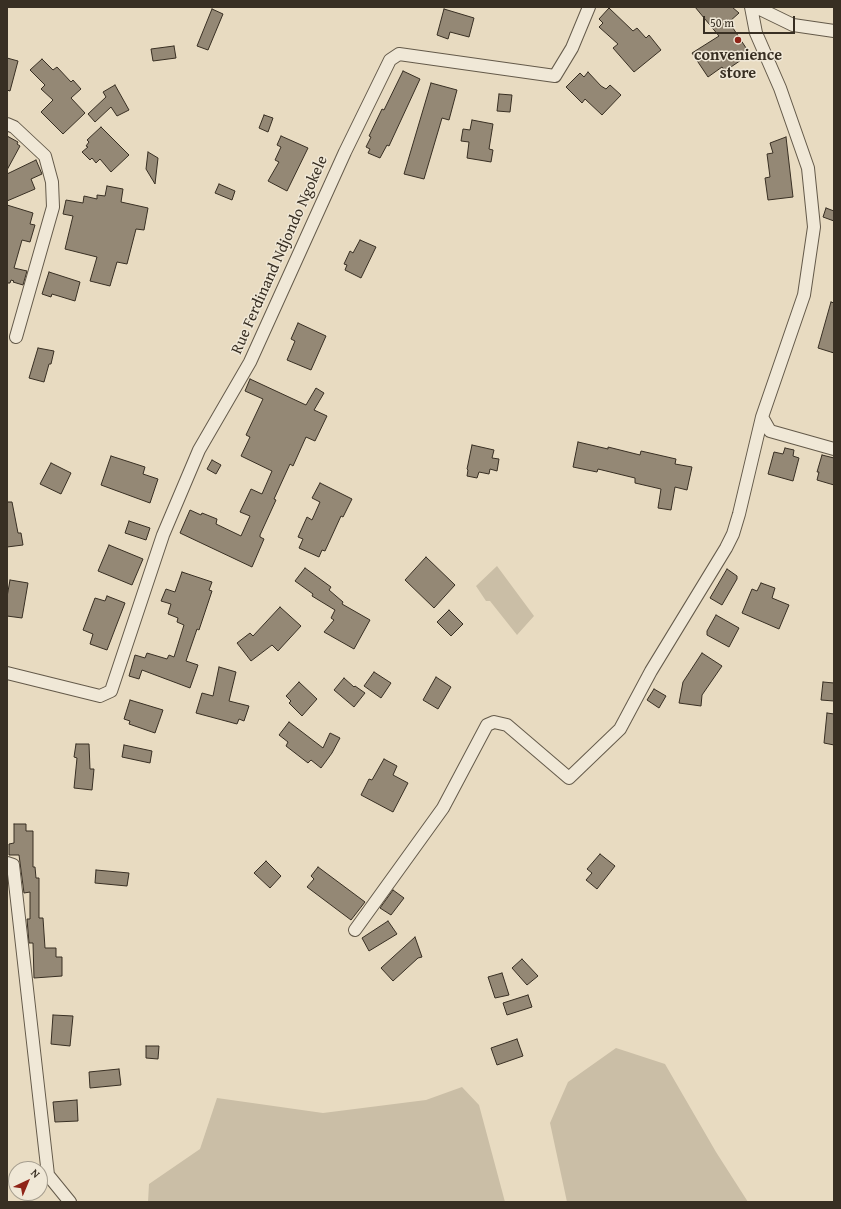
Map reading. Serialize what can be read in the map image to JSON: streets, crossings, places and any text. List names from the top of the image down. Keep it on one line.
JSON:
{"streets":{"street":["Rue Ferdinand Ndjondo Ngokele"]},"places":["convenience store"],"scale_bar":"50 m","north":"top right"}
